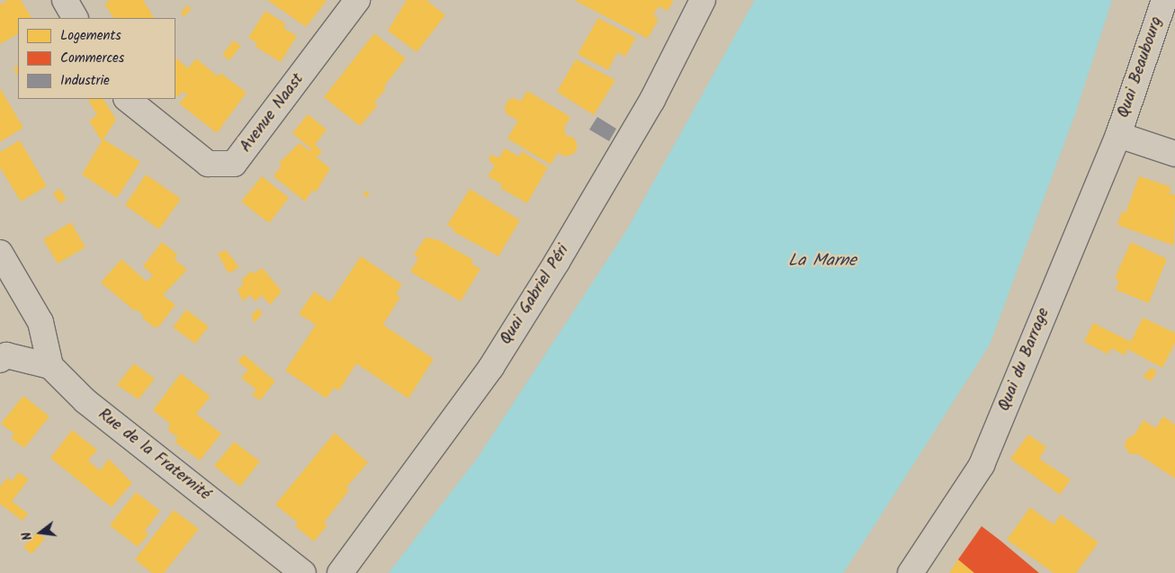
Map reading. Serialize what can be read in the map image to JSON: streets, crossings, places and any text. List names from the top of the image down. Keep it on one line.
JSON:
{"streets":{"street":["Quai Beaubourg","Avenue Naast","Quai Gabriel Péri","Quai du Barrage","Rue de la Fraternité"]},"crossings":[["Quai Beaubourg","Quai du Barrage"]],"water":["La Marne"],"legend":["Logements","Commerces","Industrie"],"north":"left"}
